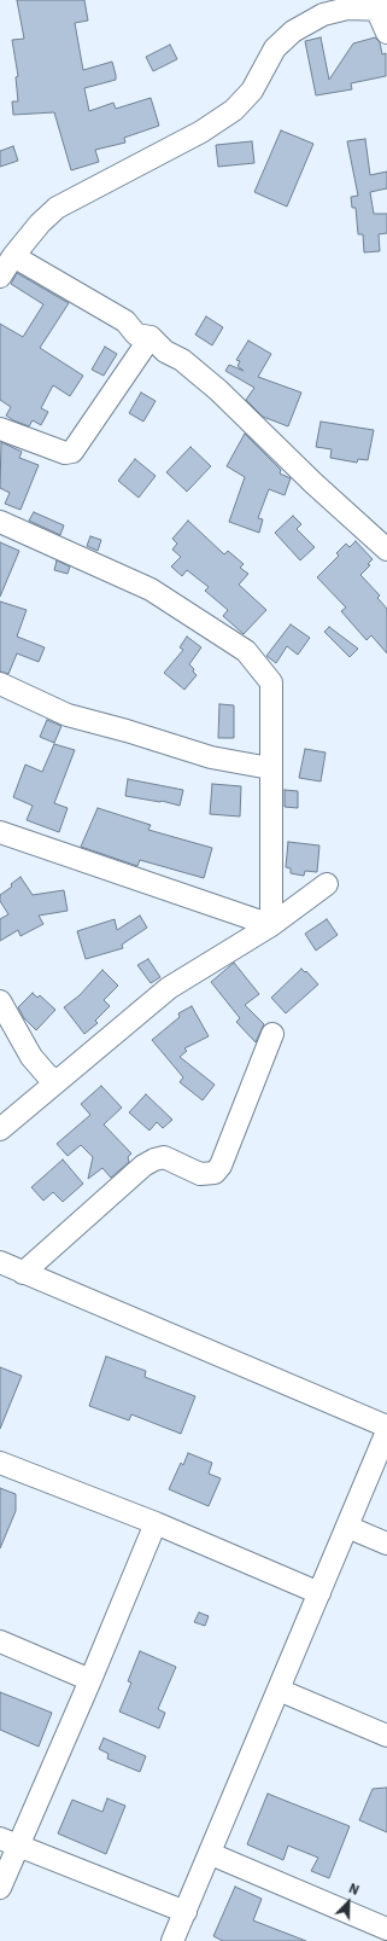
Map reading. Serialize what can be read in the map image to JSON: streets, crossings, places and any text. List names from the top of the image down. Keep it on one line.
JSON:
{"north":"top right"}
